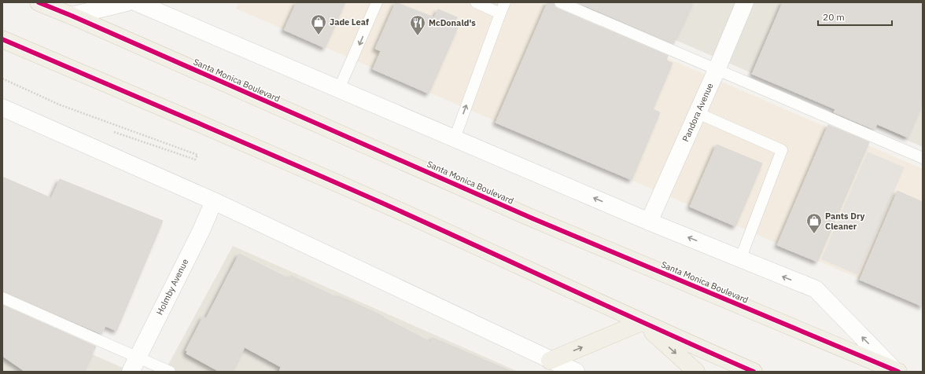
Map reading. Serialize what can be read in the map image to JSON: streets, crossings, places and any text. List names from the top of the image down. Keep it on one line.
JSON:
{"streets":{"main road":["Santa Monica Boulevard"],"street":["Pandora Avenue","Holmby Avenue"]},"crossings":[["Santa Monica Boulevard","Pandora Avenue"]],"places":{"shop":["Jade Leaf","Pants Dry Cleaner"],"restaurant":["McDonald's"]},"scale_bar":"20 m"}
